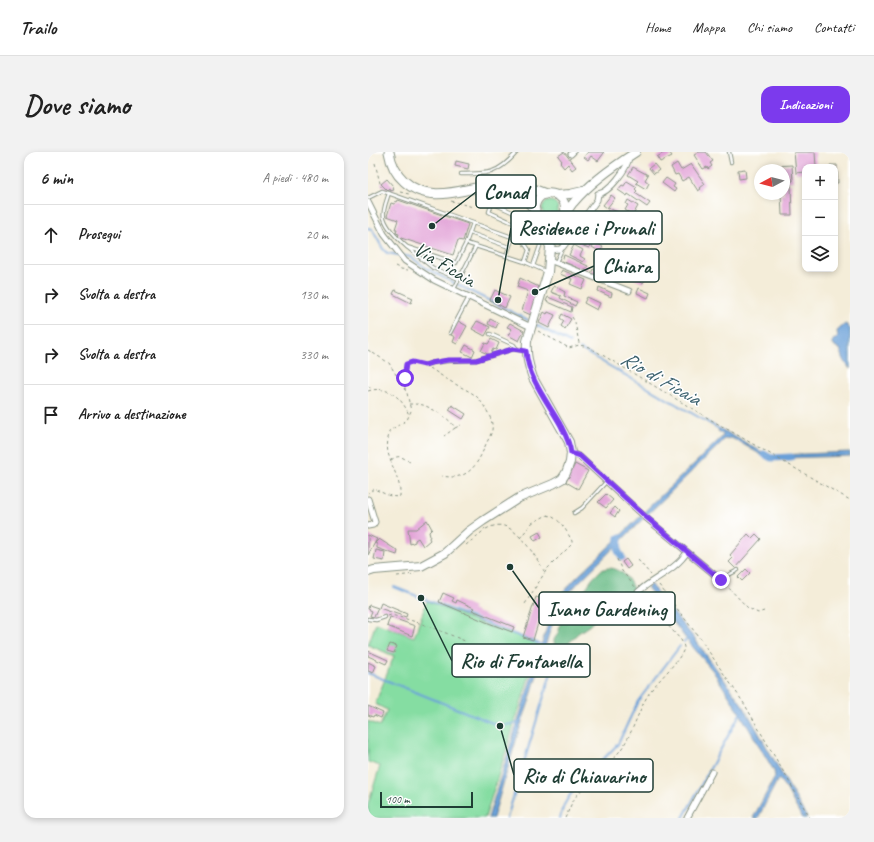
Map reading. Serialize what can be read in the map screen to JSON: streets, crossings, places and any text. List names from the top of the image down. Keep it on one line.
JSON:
{"streets":{"street":["Via Ficaia"]},"water":["Rio di Ficaia"],"places":["Conad","Chiara","Residence i Prunali","Ivano Gardening","Rio di Fontanella","Rio di Chiavarino"],"scale_bar":"100 m","north":"left","page":{"header":"Trailo","nav":["Home","Mappa","Chi siamo","Contatti"],"buttons":"Indicazioni","title":"Dove siamo","heading":["6 min","A piedi · 480 m"],"map_buttons":["+","−"],"list":[["Prosegui","20 m"],["Svolta a destra","130 m"],["Svolta a destra","330 m"],"Arrivo a destinazione"],"scale":"100 m"}}
